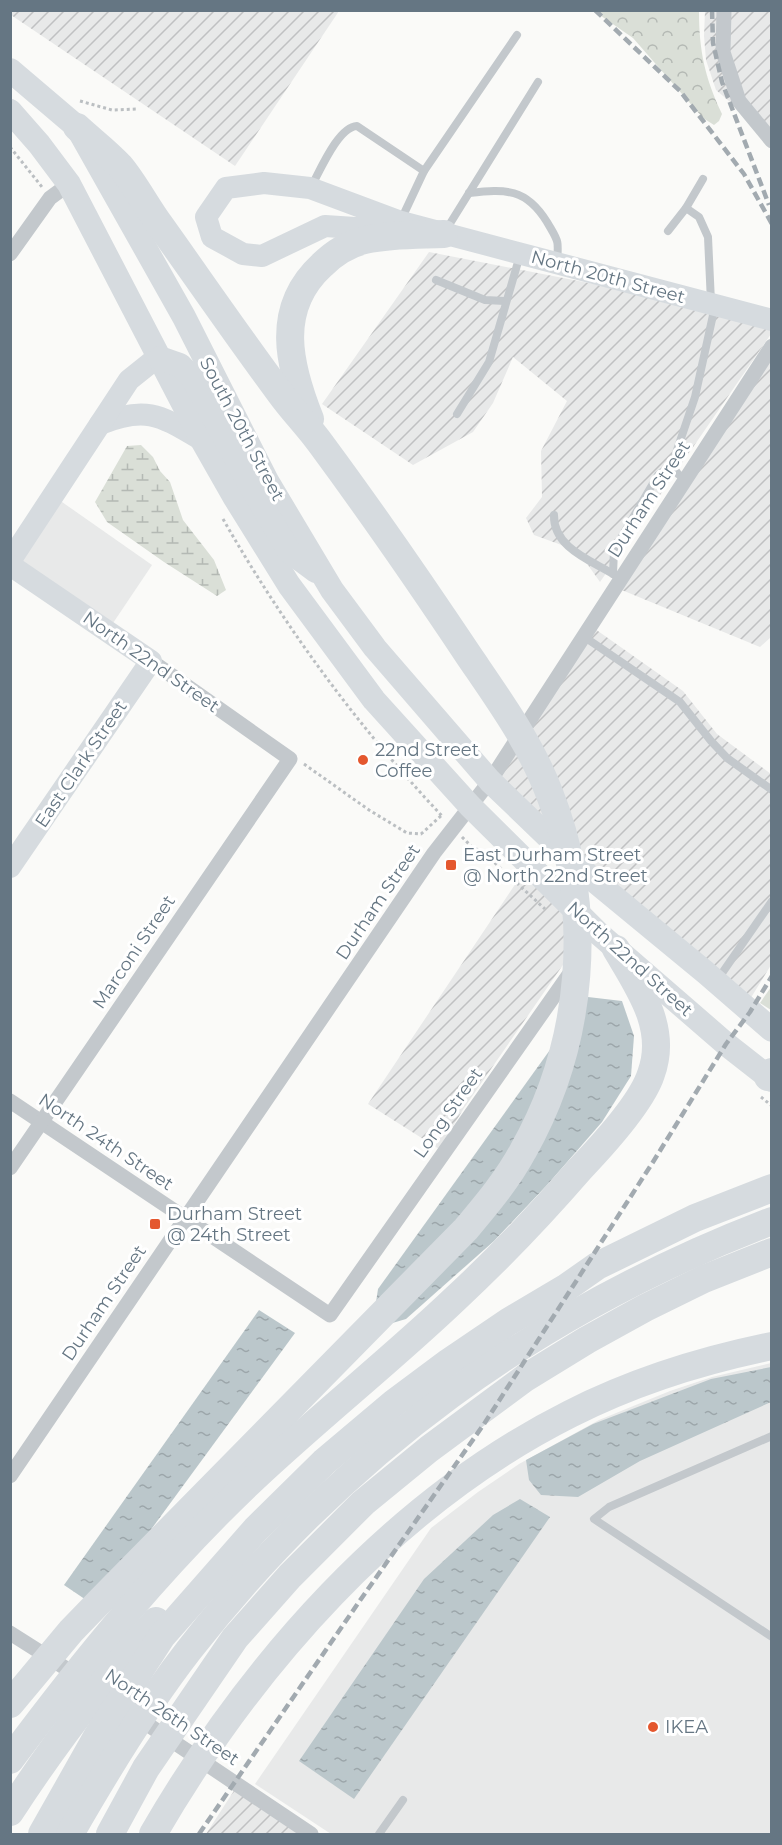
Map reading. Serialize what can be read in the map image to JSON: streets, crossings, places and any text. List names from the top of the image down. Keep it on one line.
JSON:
{"streets":{"main road":["South 20th Street","North 22nd Street"],"street":["North 20th Street","Durham Street","East Clark Street","Marconi Street","Long Street","North 24th Street","North 26th Street"]},"crossings":[["South 20th Street","Durham Street"],["South 20th Street","North 22nd Street"],["Durham Street","North 22nd Street"],["Durham Street","North 24th Street"],["North 22nd Street","East Clark Street"],["North 22nd Street","Marconi Street"],["North 22nd Street","Long Street"],["Marconi Street","North 24th Street"],["Long Street","North 24th Street"]],"places":{"other":["22nd Street Coffee","IKEA"],"transit":["East Durham Street @ North 22nd Street","Durham Street @ 24th Street"]}}
